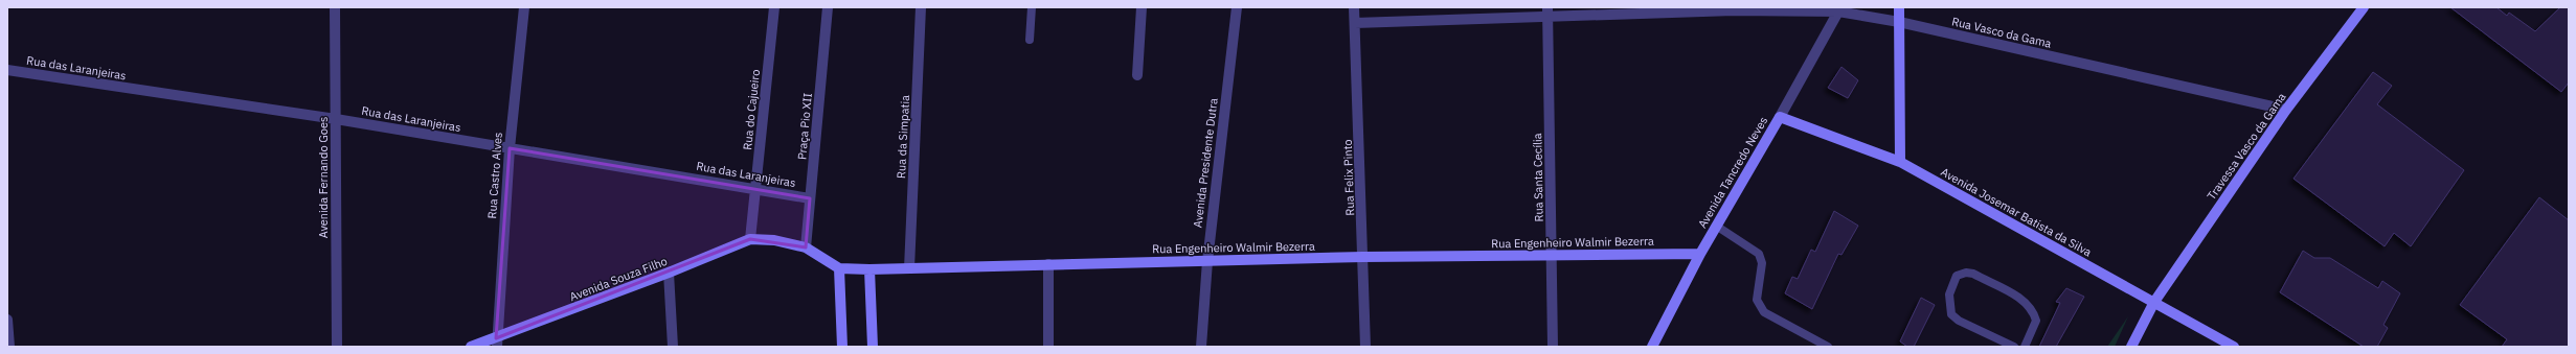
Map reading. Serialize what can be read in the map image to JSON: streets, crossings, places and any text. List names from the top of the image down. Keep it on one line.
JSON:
{"streets":{"main road":["Travessa Vasco da Gama","Avenida Tancredo Neves","Avenida Josemar Batista da Silva","Rua Engenheiro Walmir Bezerra","Avenida Souza Filho"],"street":["Rua Vasco da Gama","Rua das Laranjeiras","Rua do Cajueiro","Praça Pio XII","Rua da Simpatia","Avenida Presidente Dutra","Rua Castro Alves","Avenida Fernando Goes","Rua Felix Pinto","Rua Santa Cecília"]},"crossings":[["Rua Vasco da Gama","Travessa Vasco da Gama"],["Rua Vasco da Gama","Avenida Tancredo Neves"],["Rua Vasco da Gama","Rua Felix Pinto"],["Rua Vasco da Gama","Rua Santa Cecília"],["Rua das Laranjeiras","Rua do Cajueiro"],["Rua das Laranjeiras","Praça Pio XII"],["Rua das Laranjeiras","Rua Castro Alves"],["Rua das Laranjeiras","Avenida Fernando Goes"],["Rua do Cajueiro","Avenida Souza Filho"],["Praça Pio XII","Avenida Souza Filho"],["Rua da Simpatia","Rua Engenheiro Walmir Bezerra"],["Travessa Vasco da Gama","Avenida Josemar Batista da Silva"],["Avenida Presidente Dutra","Rua Engenheiro Walmir Bezerra"],["Avenida Tancredo Neves","Avenida Josemar Batista da Silva"],["Avenida Tancredo Neves","Rua Engenheiro Walmir Bezerra"],["Rua Castro Alves","Avenida Souza Filho"],["Rua Felix Pinto","Rua Engenheiro Walmir Bezerra"],["Rua Santa Cecília","Rua Engenheiro Walmir Bezerra"]]}
